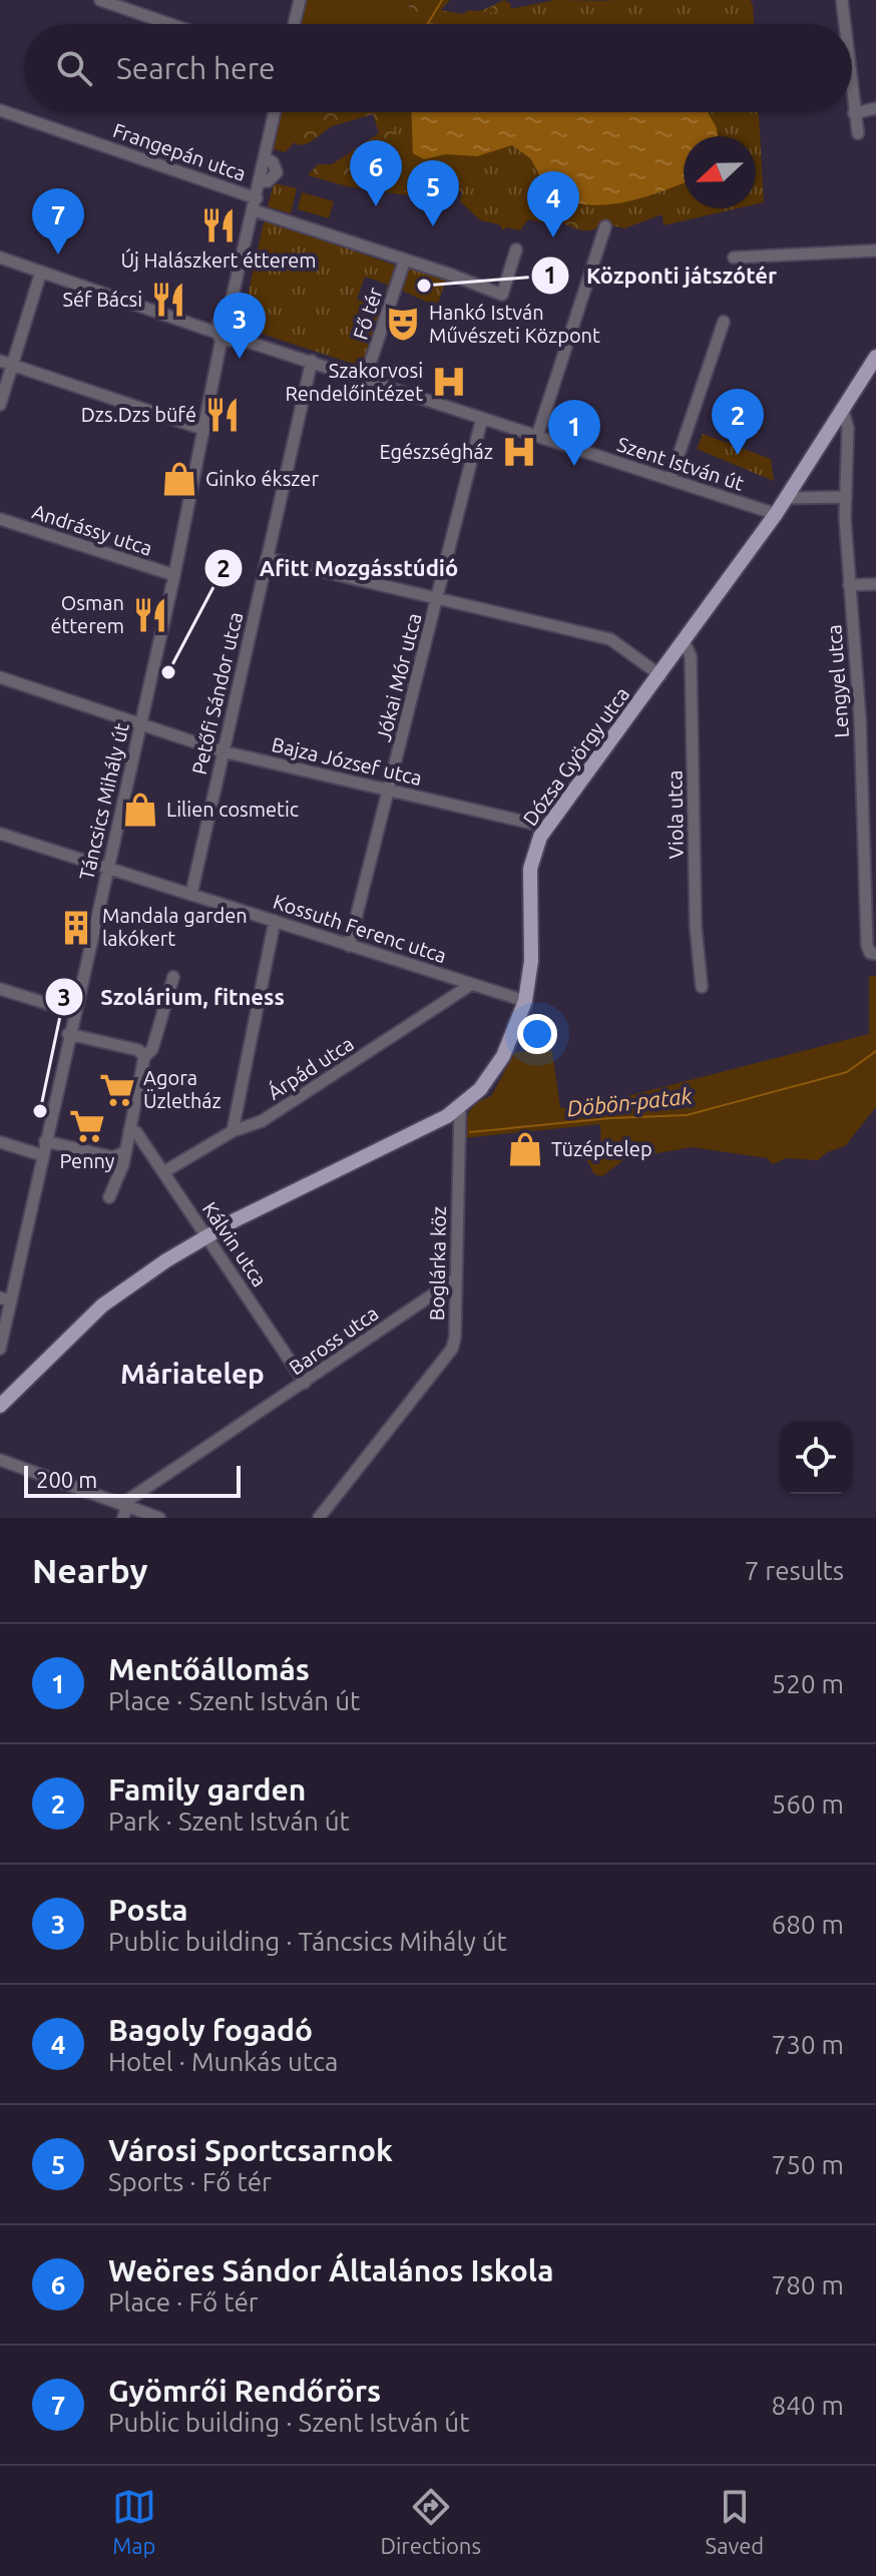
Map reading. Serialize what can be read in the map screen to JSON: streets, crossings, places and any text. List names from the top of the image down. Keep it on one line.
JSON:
{"streets":{"main road":["Dózsa György utca"],"street":["Frangepán utca","Fő tér","Szent István út","Andrássy utca","Jókai Mór utca","Lengyel utca","Petőfi Sándor utca","Bajza József utca","Táncsics Mihály út","Viola utca","Kossuth Ferenc utca","Árpád utca","Kálvin utca","Boglárka köz","Baross utca"]},"crossings":[["Frangepán utca","Táncsics Mihály út"],["Fő tér","Szent István út"],["Szent István út","Jókai Mór utca"],["Szent István út","Petőfi Sándor utca"],["Szent István út","Dózsa György utca"],["Szent István út","Táncsics Mihály út"],["Andrássy utca","Táncsics Mihály út"],["Jókai Mór utca","Bajza József utca"],["Jókai Mór utca","Kossuth Ferenc utca"],["Lengyel utca","Dózsa György utca"],["Petőfi Sándor utca","Bajza József utca"],["Petőfi Sándor utca","Kossuth Ferenc utca"],["Dózsa György utca","Bajza József utca"],["Dózsa György utca","Viola utca"],["Dózsa György utca","Kossuth Ferenc utca"],["Dózsa György utca","Kálvin utca"],["Dózsa György utca","Boglárka köz"],["Bajza József utca","Táncsics Mihály út"],["Táncsics Mihály út","Kossuth Ferenc utca"],["Kossuth Ferenc utca","Árpád utca"],["Árpád utca","Kálvin utca"],["Kálvin utca","Baross utca"],["Boglárka köz","Baross utca"]],"districts":["Máriatelep"],"water":["Döbön-patak"],"places":{"restaurant":["Új Halászkert étterem","Séf Bácsi","Dzs.Dzs büfé","Osman étterem"],"other":["Központi játszótér","Afitt Mozgásstúdió","Szolárium, fitness"],"theatre":["Hankó István Művészeti Központ"],"hospital":["Szakorvosi Rendelőintézet","Egészségház"],"shop":["Ginko ékszer","Lilien cosmetic","Tüzéptelep"],"building":["Mandala garden lakókert"],"supermarket":["Agora Üzletház","Penny"]},"scale_bar":"200 m","north":"left","page":{"search":"Search here","pins":["6","5","4","7","3","2","1"],"scale":"200 m","heading":["Nearby","7 results"],"list":[{"mark":"1","name":"Mentőállomás","note":"Place · Szent István út","value":"520 m"},{"mark":"2","name":"Family garden","note":"Park · Szent István út","value":"560 m"},{"mark":"3","name":"Posta","note":"Public building · Táncsics Mihály út","value":"680 m"},{"mark":"4","name":"Bagoly fogadó","note":"Hotel · Munkás utca","value":"730 m"},{"mark":"5","name":"Városi Sportcsarnok","note":"Sports · Fő tér","value":"750 m"},{"mark":"6","name":"Weöres Sándor Általános Iskola","note":"Place · Fő tér","value":"780 m"},{"mark":"7","name":"Gyömrői Rendőrörs","note":"Public building · Szent István út","value":"840 m"}],"nav":["Map","Directions","Saved"]}}
